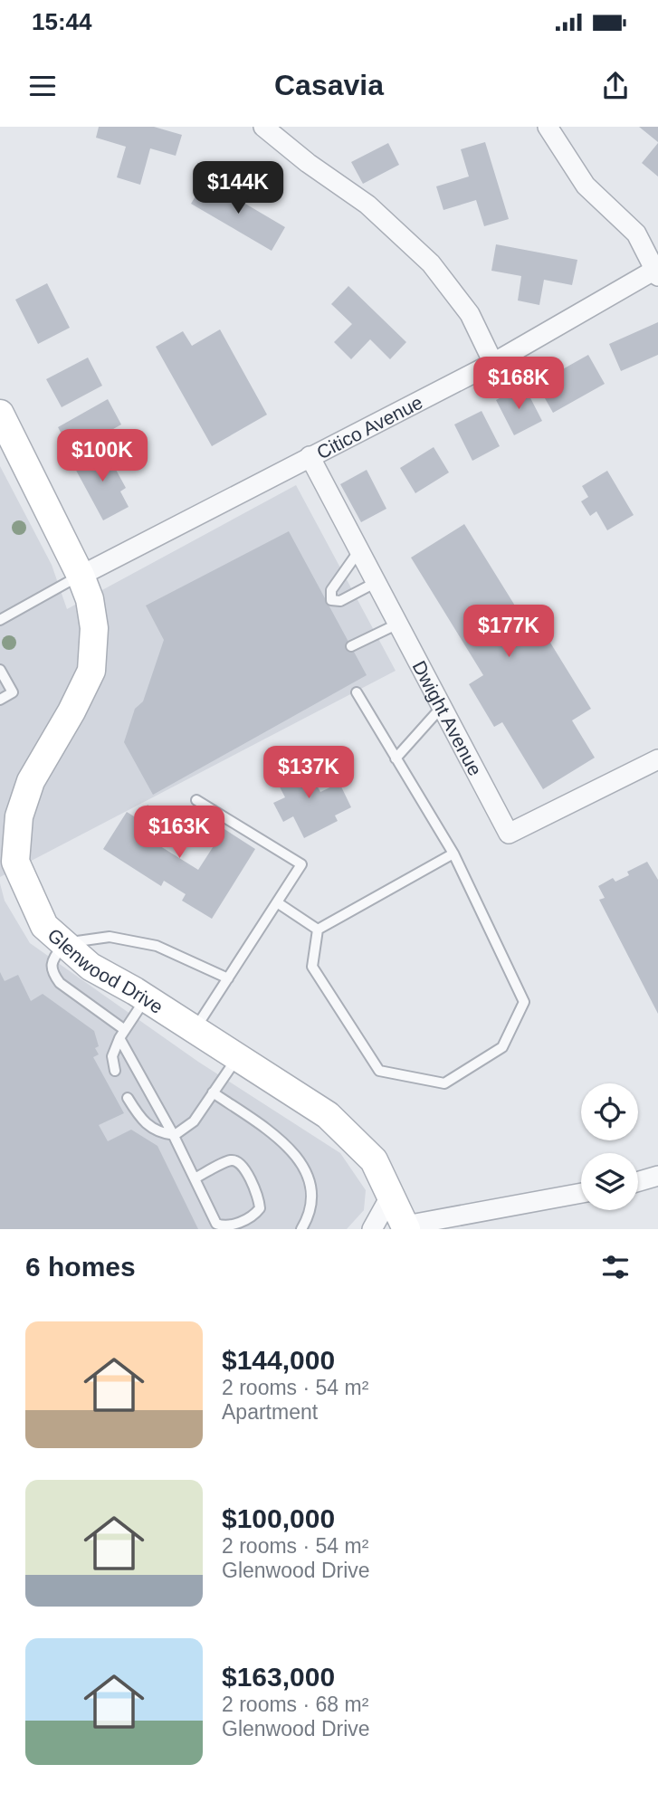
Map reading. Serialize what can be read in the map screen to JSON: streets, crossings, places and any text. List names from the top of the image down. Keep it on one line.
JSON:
{"streets":{"street":["Citico Avenue","Dwight Avenue","Glenwood Drive"]},"crossings":[["Citico Avenue","Dwight Avenue"],["Citico Avenue","Glenwood Drive"]],"page":{"status":"15:44","header":"Casavia","price":["$144K","$168K","$100K","$177K","$137K","$163K"],"heading":"6 homes","list":[{"name":"$144,000","note":"2 rooms · 54 m² · Apartment"},{"name":"$100,000","note":"2 rooms · 54 m² · Glenwood Drive"},{"name":"$163,000","note":"2 rooms · 68 m² · Glenwood Drive"}]}}
